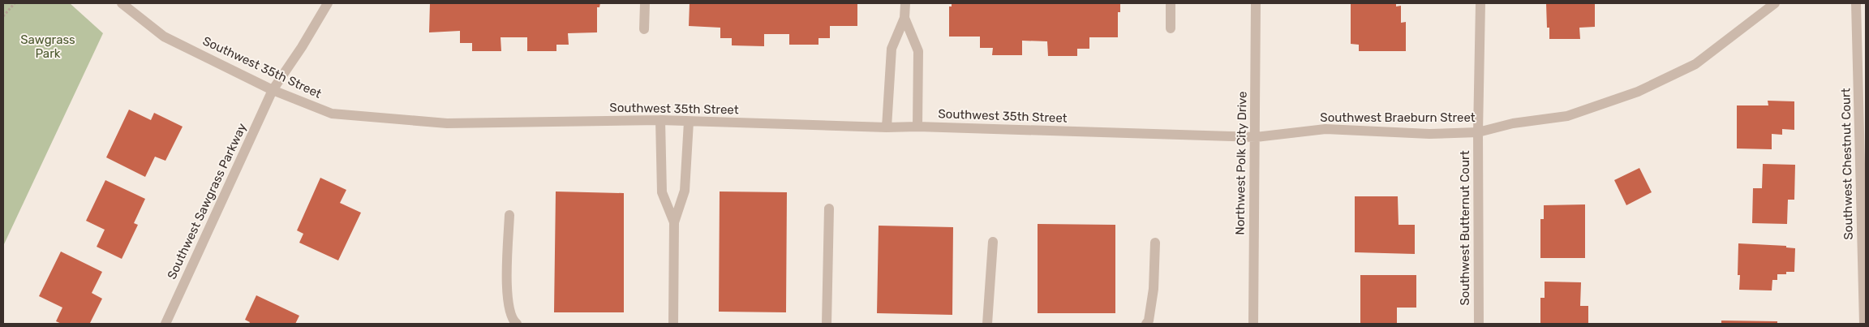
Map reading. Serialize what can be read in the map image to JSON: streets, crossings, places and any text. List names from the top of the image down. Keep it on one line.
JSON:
{"streets":{"street":["Southwest 35th Street","Southwest Braeburn Street","Northwest Polk City Drive","Southwest Chestnut Court","Southwest Sawgrass Parkway","Southwest Butternut Court"]},"crossings":[["Southwest 35th Street","Southwest Braeburn Street"],["Southwest 35th Street","Northwest Polk City Drive"],["Southwest 35th Street","Southwest Sawgrass Parkway"],["Southwest Braeburn Street","Northwest Polk City Drive"],["Southwest Braeburn Street","Southwest Butternut Court"]],"parks":["Sawgrass Park"]}
